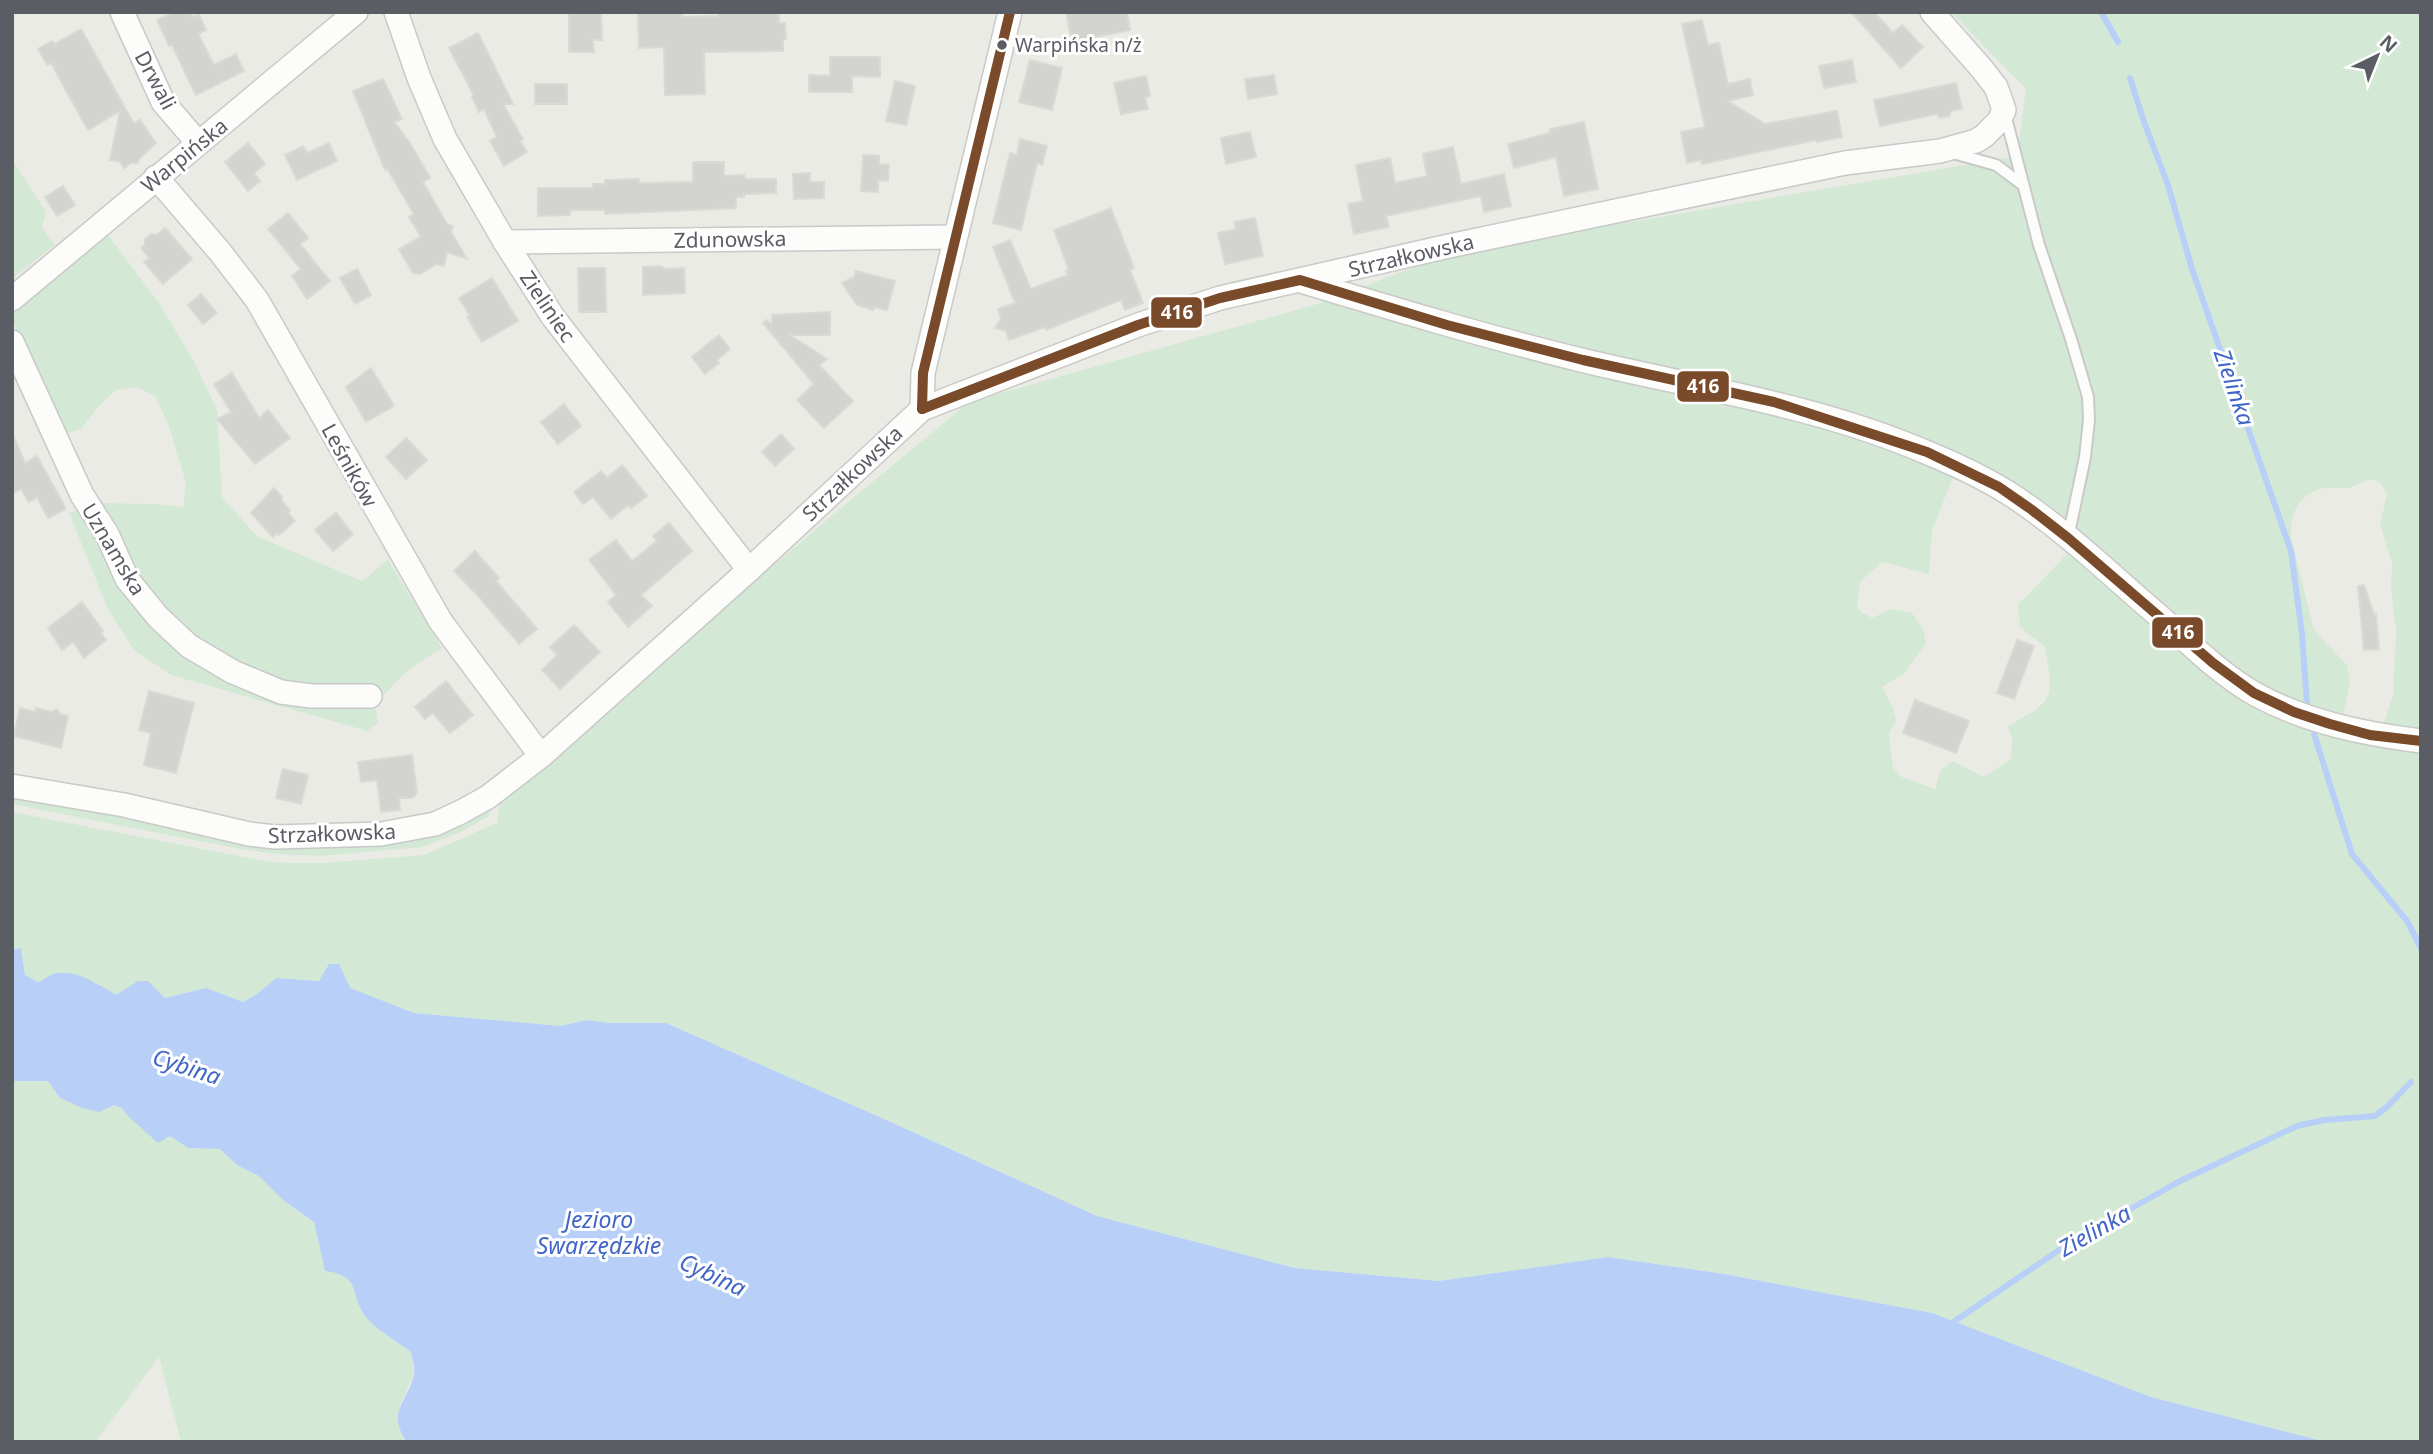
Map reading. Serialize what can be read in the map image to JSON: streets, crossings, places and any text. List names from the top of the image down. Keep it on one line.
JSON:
{"streets":{"street":["Drwali","Warpińska","Zdunowska","Strzałkowska","Zieliniec","Leśników","Uznamska"]},"crossings":[["Drwali","Warpińska"],["Warpińska","Leśników"],["Zdunowska","Zieliniec"],["Strzałkowska","Zieliniec"],["Strzałkowska","Leśników"]],"water":["Zielinka","Cybina","Jezioro Swarzędzkie"],"places":["Warpińska n/ż"],"lines":["transit line 416"],"north":"top right"}
